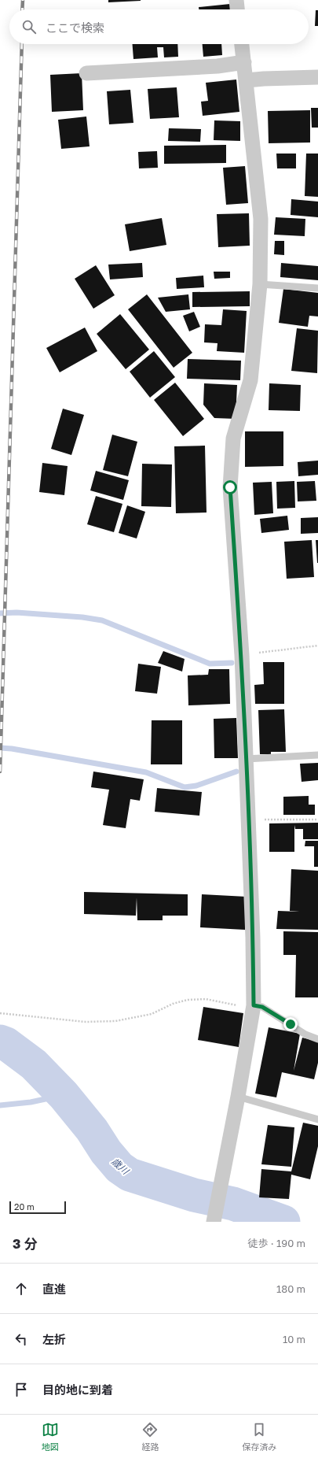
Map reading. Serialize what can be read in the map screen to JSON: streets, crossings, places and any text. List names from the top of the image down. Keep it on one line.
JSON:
{"water":["歳川"],"scale_bar":"20 m","page":{"search":"ここで検索","scale":"20 m","heading":["3 分","徒歩 · 190 m"],"list":[["直進","180 m"],["左折","10 m"],"目的地に到着"],"nav":["地図","経路","保存済み"]}}
